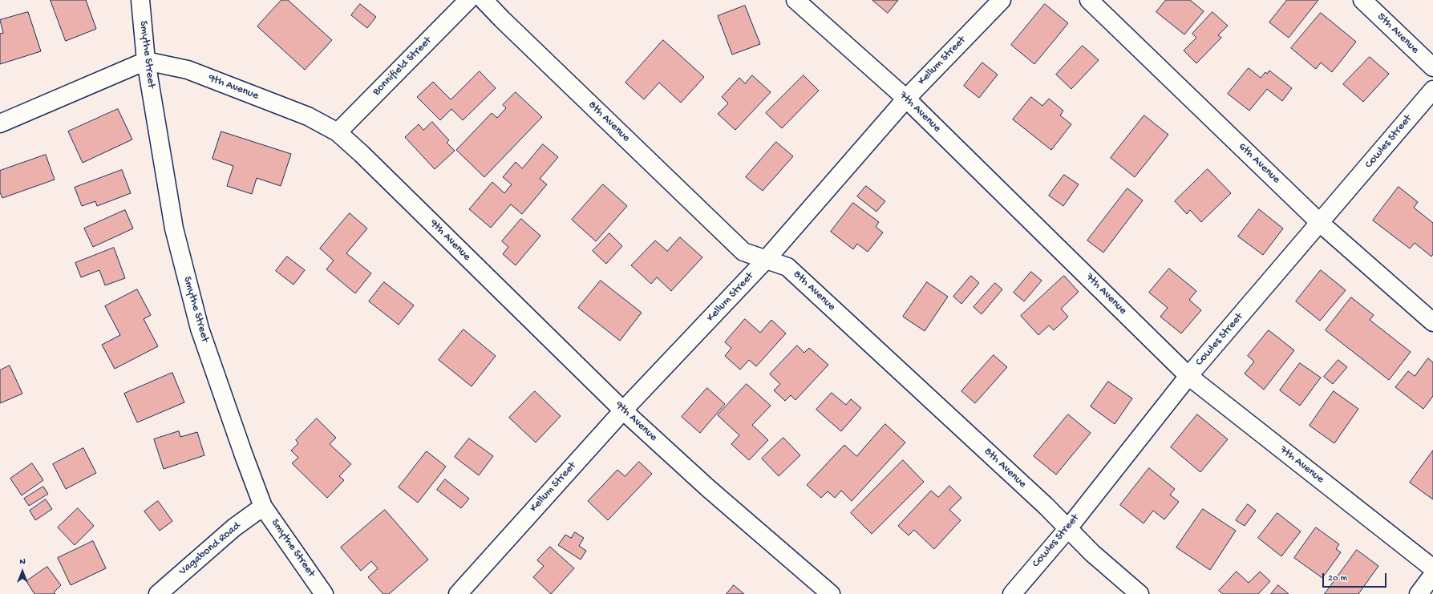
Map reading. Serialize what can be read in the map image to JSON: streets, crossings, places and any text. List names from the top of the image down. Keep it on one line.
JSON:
{"streets":{"street":["5th Avenue","Smythe Street","Kellum Street","Bonnifield Street","9th Avenue","7th Avenue","8th Avenue","Cowles Street","6th Avenue","Vagabond Road"]},"crossings":[["Smythe Street","9th Avenue"],["Smythe Street","Vagabond Road"],["Kellum Street","9th Avenue"],["Kellum Street","7th Avenue"],["Kellum Street","8th Avenue"],["Bonnifield Street","9th Avenue"],["7th Avenue","Cowles Street"],["8th Avenue","Cowles Street"],["Cowles Street","6th Avenue"]],"scale_bar":"20 m","north":"top"}
